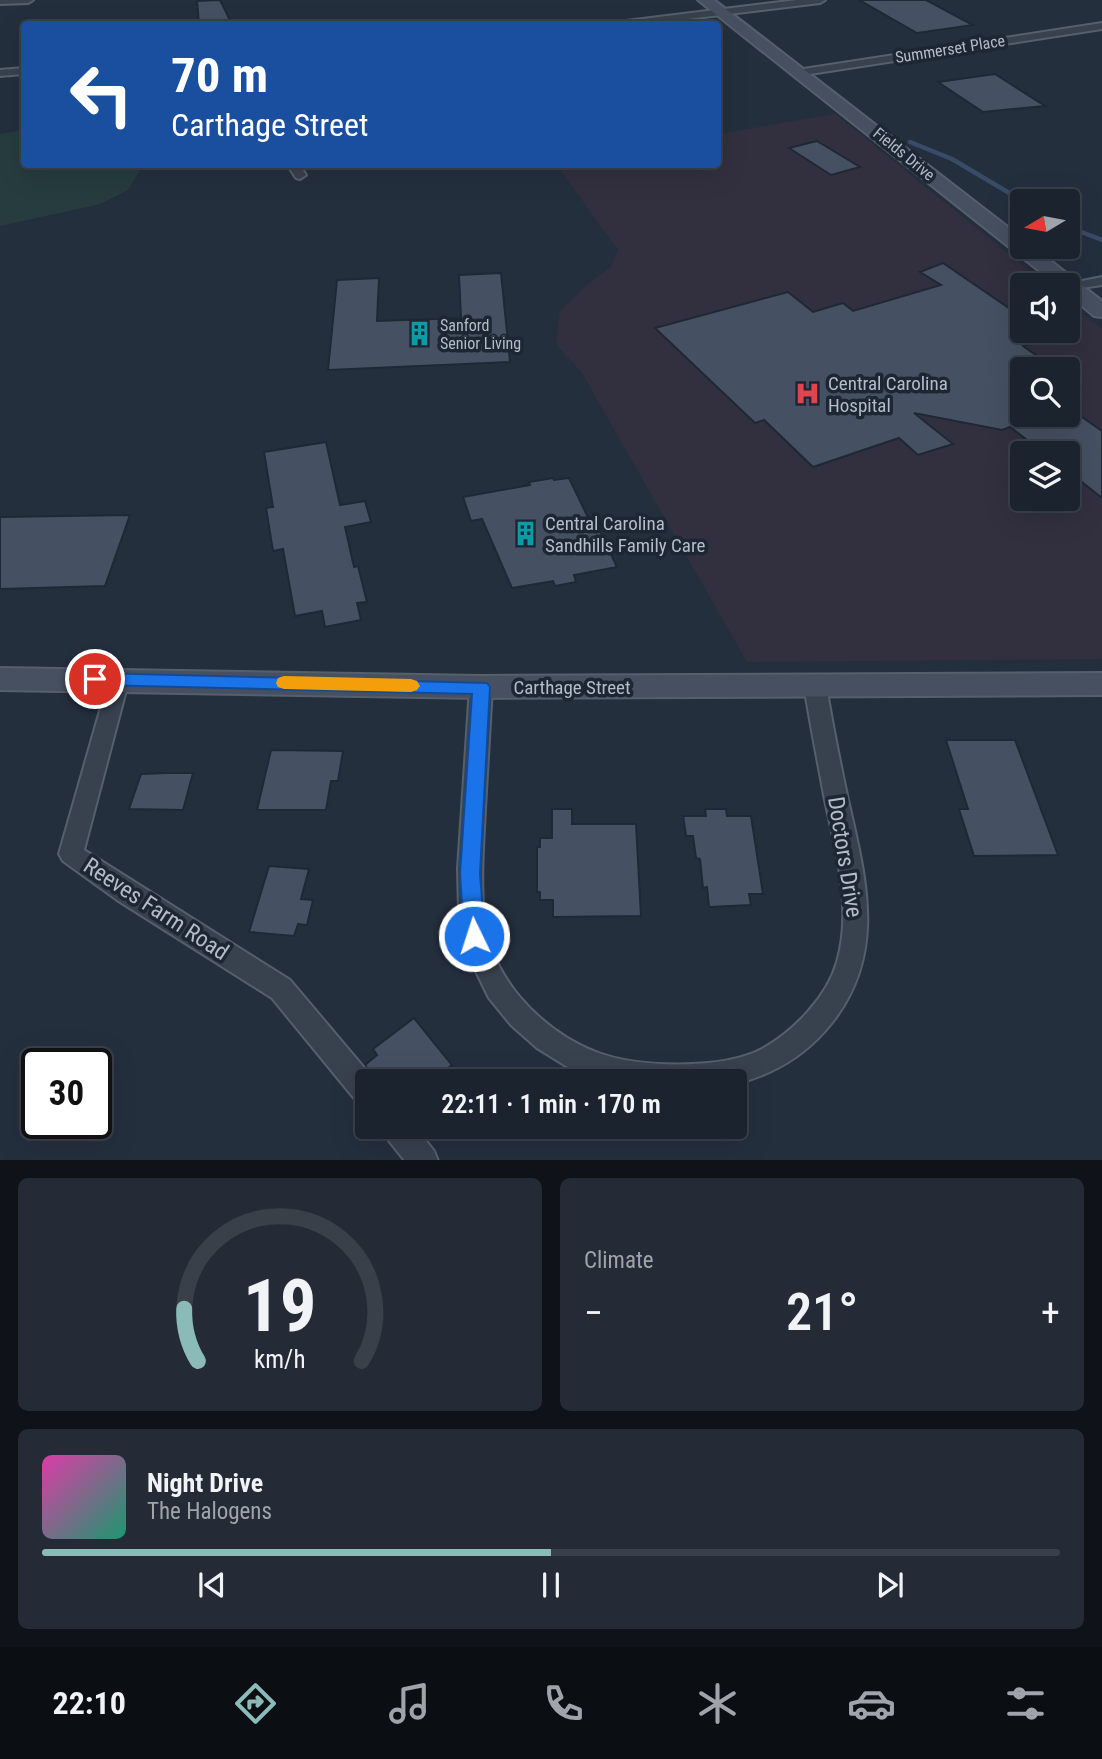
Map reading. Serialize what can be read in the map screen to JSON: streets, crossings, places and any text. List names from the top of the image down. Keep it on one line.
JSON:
{"streets":{"street":["Summerset Place","Fields Drive","Carthage Street","Doctors Drive","Reeves Farm Road"]},"crossings":[["Summerset Place","Fields Drive"],["Carthage Street","Doctors Drive"],["Carthage Street","Reeves Farm Road"]],"places":{"building":["Sanford Senior Living","Central Carolina Sandhills Family Care"],"hospital":["Central Carolina Hospital"]},"north":"left","page":{"turn":["70 m","Carthage Street"],"limit":"30","trip":"22:11 · 1 min · 170 m","tile":"Climate","heat":["−","21°","+"],"song":["Night Drive","The Halogens"],"tabs":"22:10","gauge":["19","km/h"]}}
